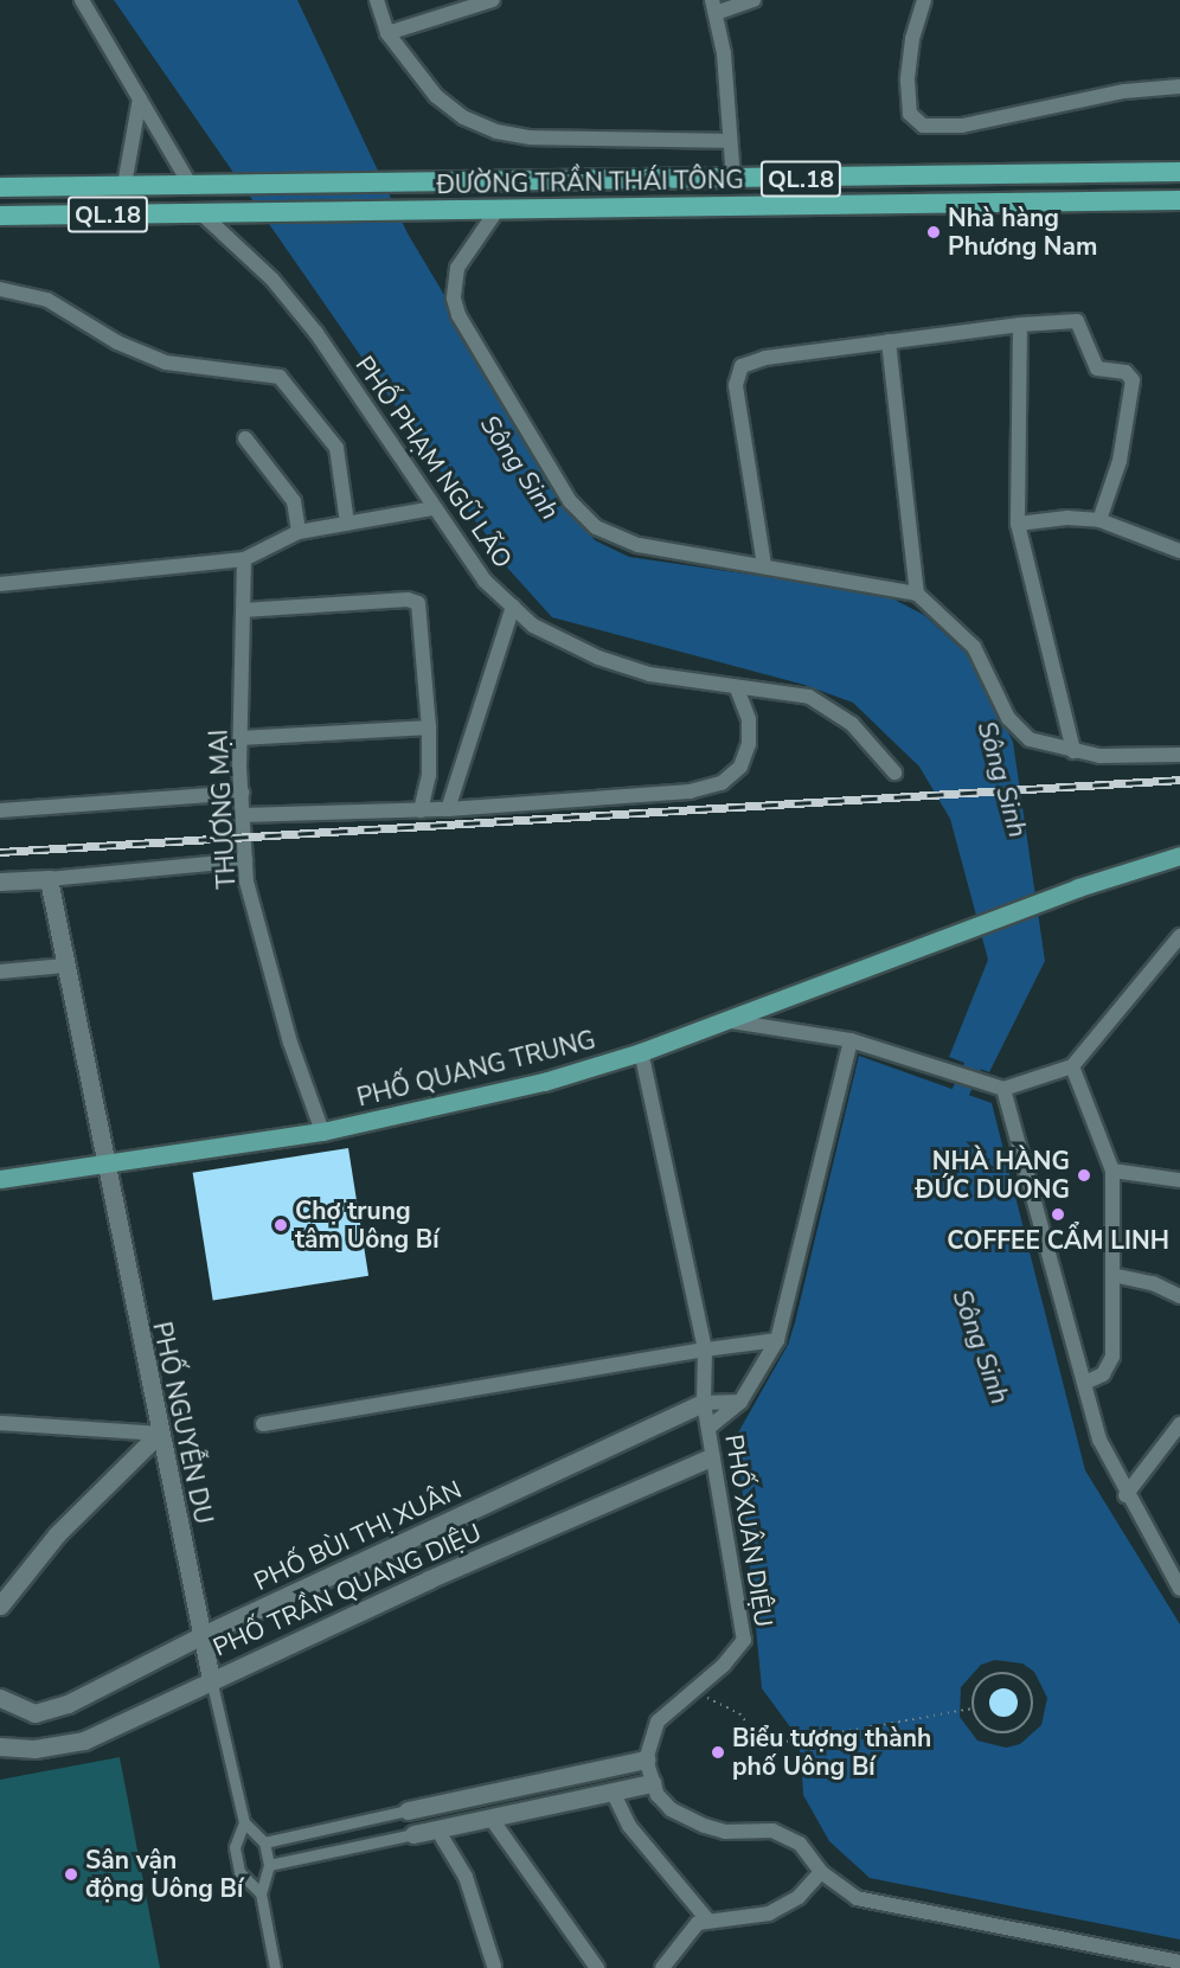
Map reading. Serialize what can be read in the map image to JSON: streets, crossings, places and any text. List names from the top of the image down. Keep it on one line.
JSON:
{"streets":{"highway":["QL.18","ĐƯỜNG TRẦN THÁI TÔNG"],"main road":["PHỐ QUANG TRUNG"],"street":["PHỐ PHẠM NGŨ LÃO","THƯƠNG MẠI","PHỐ NGUYỄN DU","PHỐ XUÂN DIỆU","PHỐ BÙI THỊ XUÂN","PHỐ TRẦN QUANG DIỆU"]},"crossings":[["ĐƯỜNG TRẦN THÁI TÔNG","PHỐ PHẠM NGŨ LÃO"],["THƯƠNG MẠI","PHỐ QUANG TRUNG"],["PHỐ QUANG TRUNG","PHỐ NGUYỄN DU"],["PHỐ NGUYỄN DU","PHỐ BÙI THỊ XUÂN"],["PHỐ NGUYỄN DU","PHỐ TRẦN QUANG DIỆU"],["PHỐ XUÂN DIỆU","PHỐ BÙI THỊ XUÂN"],["PHỐ XUÂN DIỆU","PHỐ TRẦN QUANG DIỆU"]],"water":["Sông Sinh"],"places":["Nhà hàng Phương Nam","NHÀ HÀNG ĐỨC DUONG","COFFEE CẨM LINH","Chợ trung tâm Uông Bí","Biểu tượng thành phố Uông Bí","Sân vận động Uông Bí"]}
